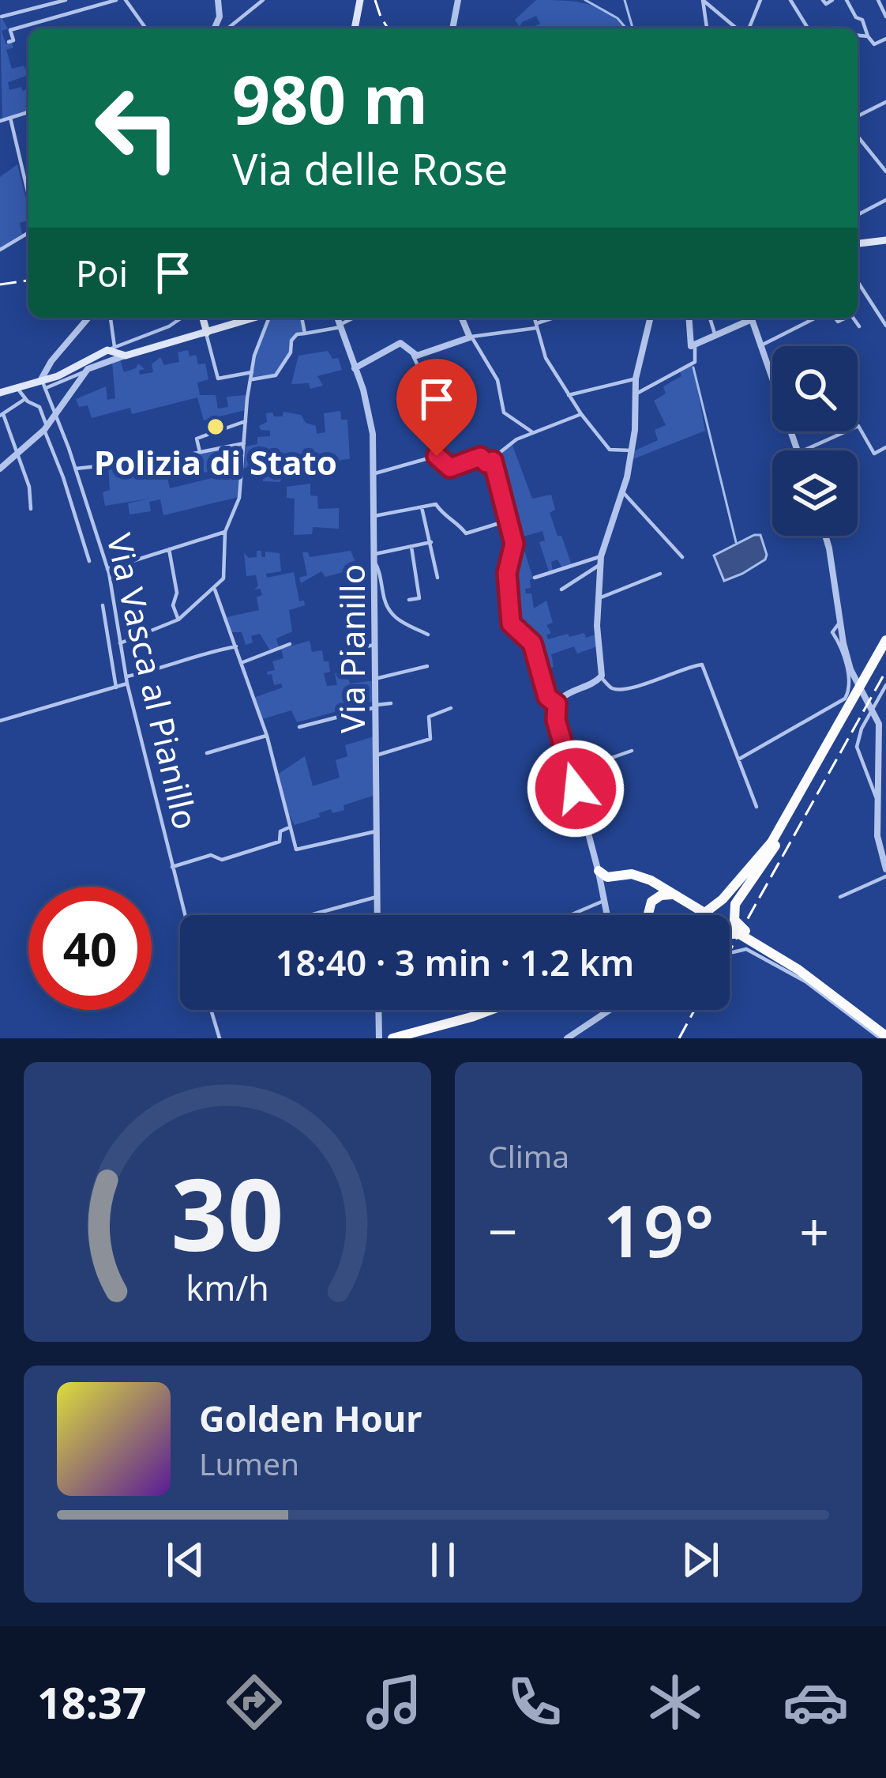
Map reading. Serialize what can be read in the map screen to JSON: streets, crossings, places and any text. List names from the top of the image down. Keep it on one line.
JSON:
{"streets":{"street":["Via Pianillo","Via Vasca al Pianillo"]},"places":["Polizia di Stato"],"page":{"turn":["980 m","Via delle Rose"],"then":"Poi","limit":"40","trip":"18:40 · 3 min · 1.2 km","tile":"Clima","heat":["−","19°","+"],"song":["Golden Hour","Lumen"],"tabs":"18:37","gauge":["30","km/h"]}}
